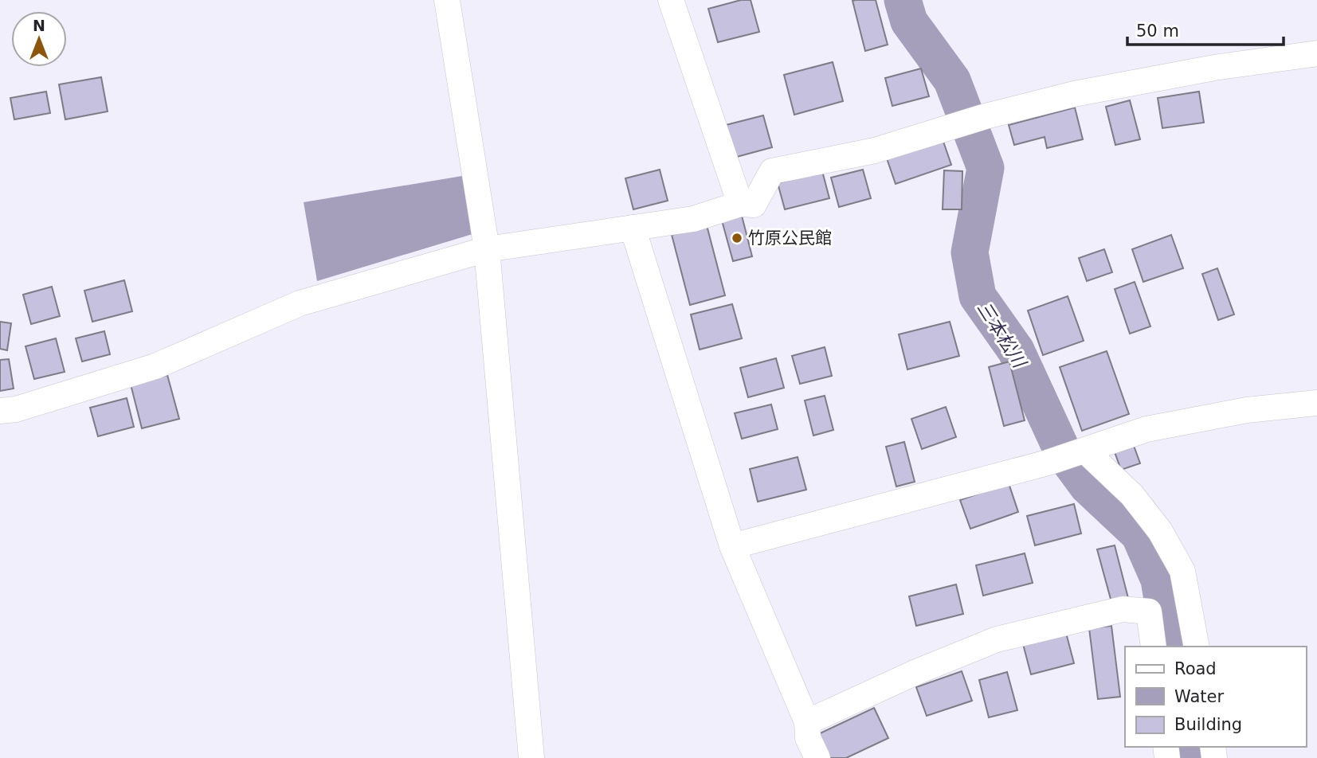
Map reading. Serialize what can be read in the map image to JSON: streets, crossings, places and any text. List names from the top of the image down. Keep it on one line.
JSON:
{"water":["三本松川"],"places":["竹原公民館"],"legend":["Road","Water","Building"],"scale_bar":"50 m","north":"top"}
